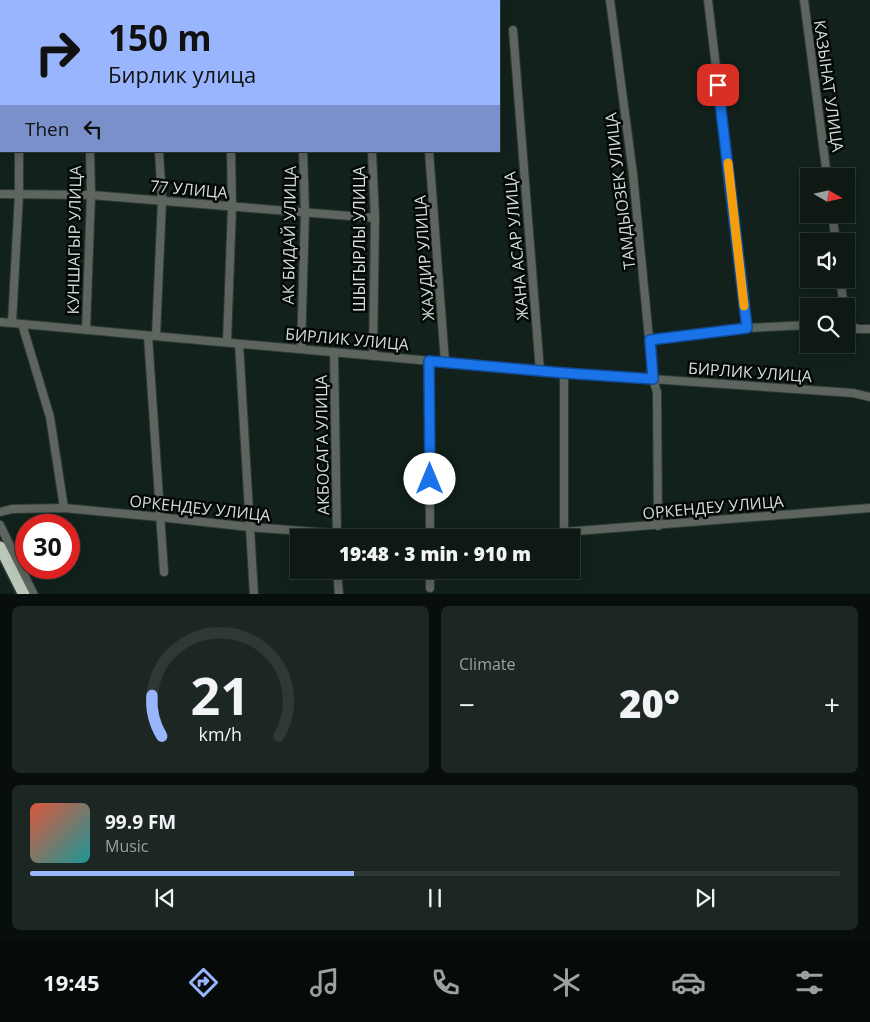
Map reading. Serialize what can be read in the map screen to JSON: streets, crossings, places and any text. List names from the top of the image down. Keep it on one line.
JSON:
{"streets":{"street":["КАЗЫНАТ УЛИЦА","77 УЛИЦА","ТАМДЫОЗЕК УЛИЦА","АК БИДАЙ УЛИЦА","ШЫГЫРЛЫ УЛИЦА","КУНШАГЫР УЛИЦА","ЖАНА АСАР УЛИЦА","ЖАУДИР УЛИЦА","БИРЛИК УЛИЦА","АКБОСАГА УЛИЦА","ОРКЕНДЕУ УЛИЦА"]},"crossings":[["77 УЛИЦА","АК БИДАЙ УЛИЦА"],["77 УЛИЦА","ШЫГЫРЛЫ УЛИЦА"],["77 УЛИЦА","КУНШАГЫР УЛИЦА"],["ТАМДЫОЗЕК УЛИЦА","БИРЛИК УЛИЦА"],["ТАМДЫОЗЕК УЛИЦА","ОРКЕНДЕУ УЛИЦА"],["АК БИДАЙ УЛИЦА","БИРЛИК УЛИЦА"],["ШЫГЫРЛЫ УЛИЦА","БИРЛИК УЛИЦА"],["КУНШАГЫР УЛИЦА","БИРЛИК УЛИЦА"],["ЖАНА АСАР УЛИЦА","БИРЛИК УЛИЦА"],["ЖАУДИР УЛИЦА","БИРЛИК УЛИЦА"],["БИРЛИК УЛИЦА","АКБОСАГА УЛИЦА"]],"north":"right","page":{"turn":["150 m","Бирлик улица"],"then":"Then","limit":"30","trip":"19:48 · 3 min · 910 m","tile":"Climate","heat":["−","20°","+"],"song":["99.9 FM","Music"],"tabs":"19:45","gauge":["21","km/h"]}}
